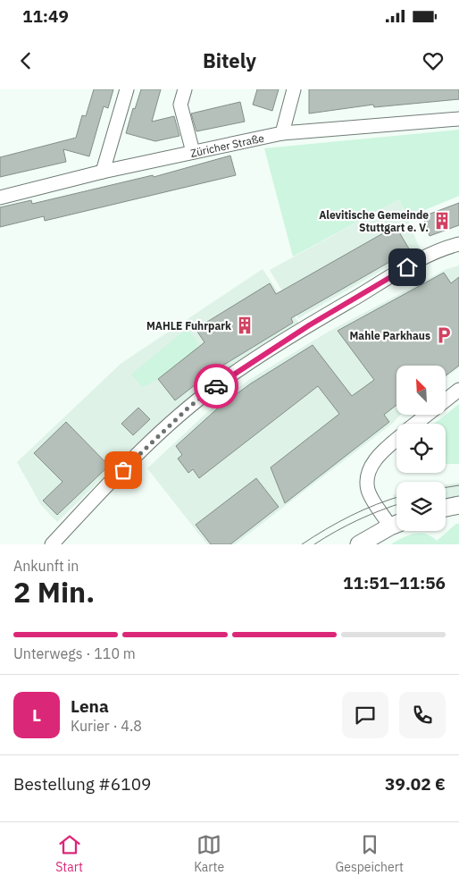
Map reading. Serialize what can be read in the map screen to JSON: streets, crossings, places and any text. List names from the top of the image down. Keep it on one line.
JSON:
{"streets":{"street":["Züricher Straße"]},"places":{"building":["Alevitische Gemeinde Stuttgart e. V.","MAHLE Fuhrpark"],"parking":["Mahle Parkhaus"]},"north":"top left","page":{"status":"11:49","header":"Bitely","heading":["2 Min.","Ankunft in","11:51–11:56"],"panel":["Lena","Kurier · 4.8","Bestellung #6109","39.02 €"],"bar":"Unterwegs · 110 m","round":"L","tabs":["Start","Karte","Gespeichert"]}}
